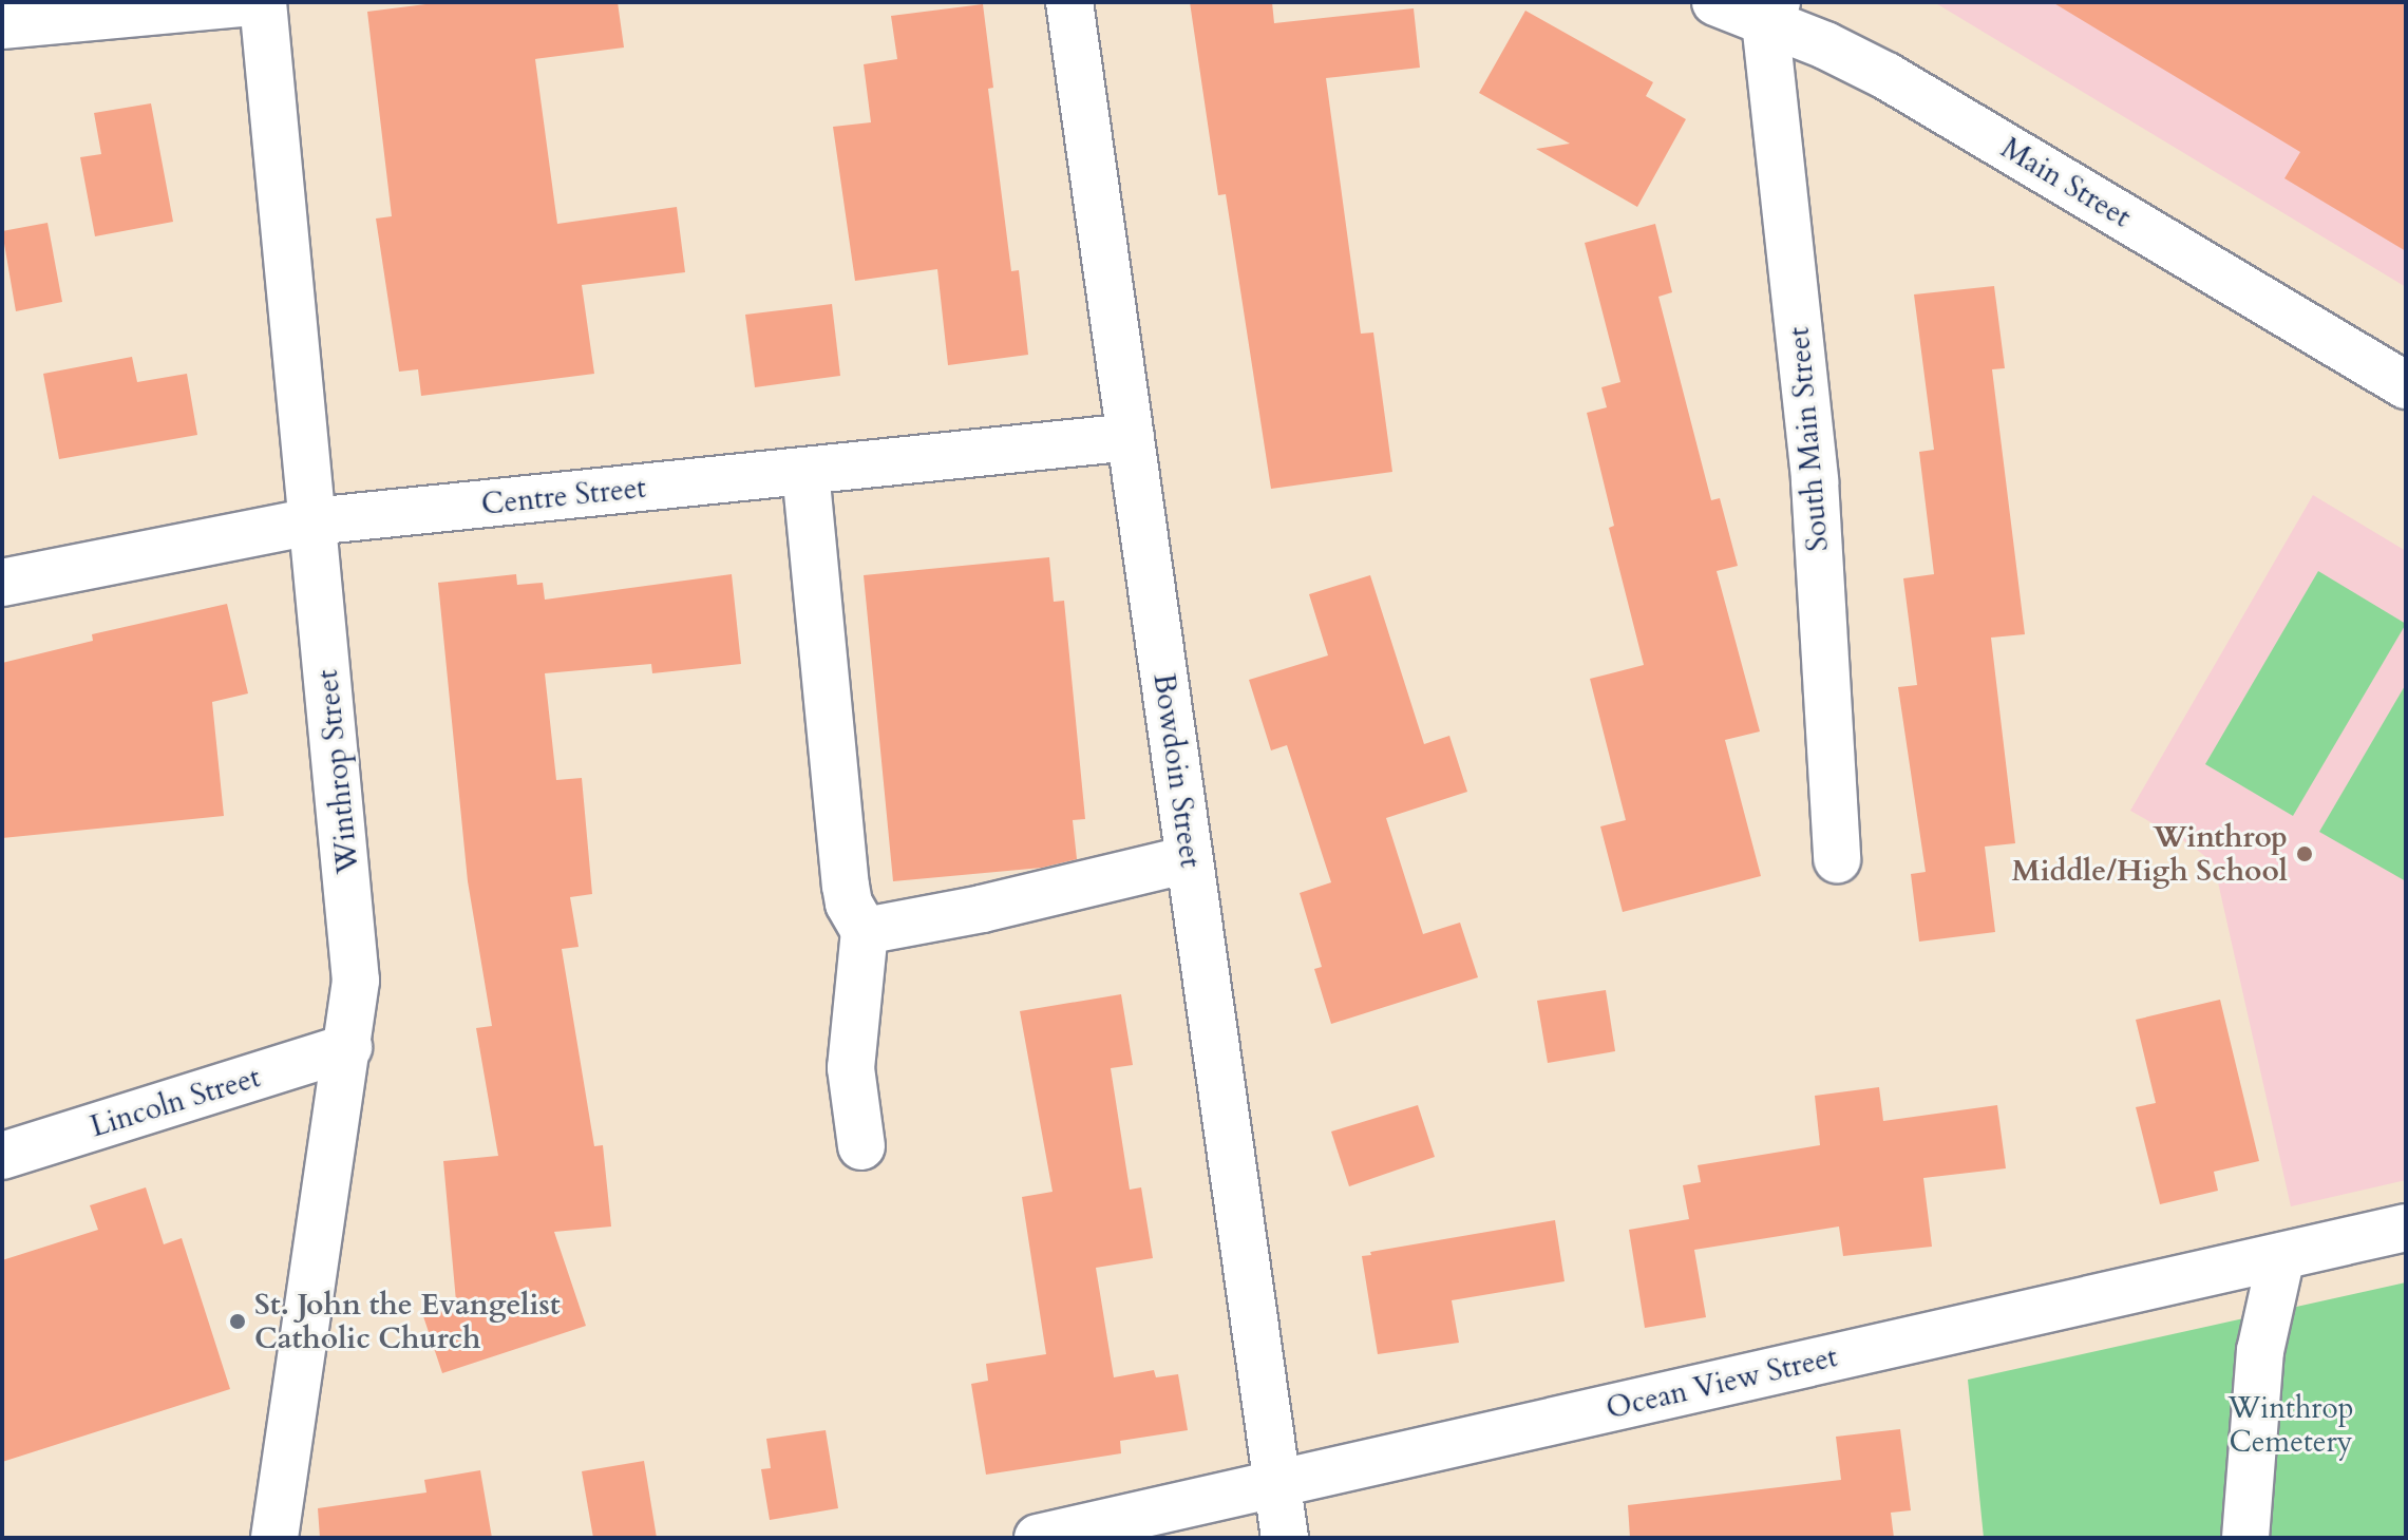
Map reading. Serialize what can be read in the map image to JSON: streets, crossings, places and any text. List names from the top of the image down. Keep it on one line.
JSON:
{"streets":{"street":["Main Street","South Main Street","Centre Street","Bowdoin Street","Winthrop Street","Lincoln Street","Ocean View Street"]},"crossings":[["Main Street","South Main Street"],["Centre Street","Bowdoin Street"],["Centre Street","Winthrop Street"],["Bowdoin Street","Ocean View Street"],["Winthrop Street","Lincoln Street"]],"parks":["Winthrop Cemetery"],"places":["Winthrop Middle/High School","St. John the Evangelist Catholic Church"]}
